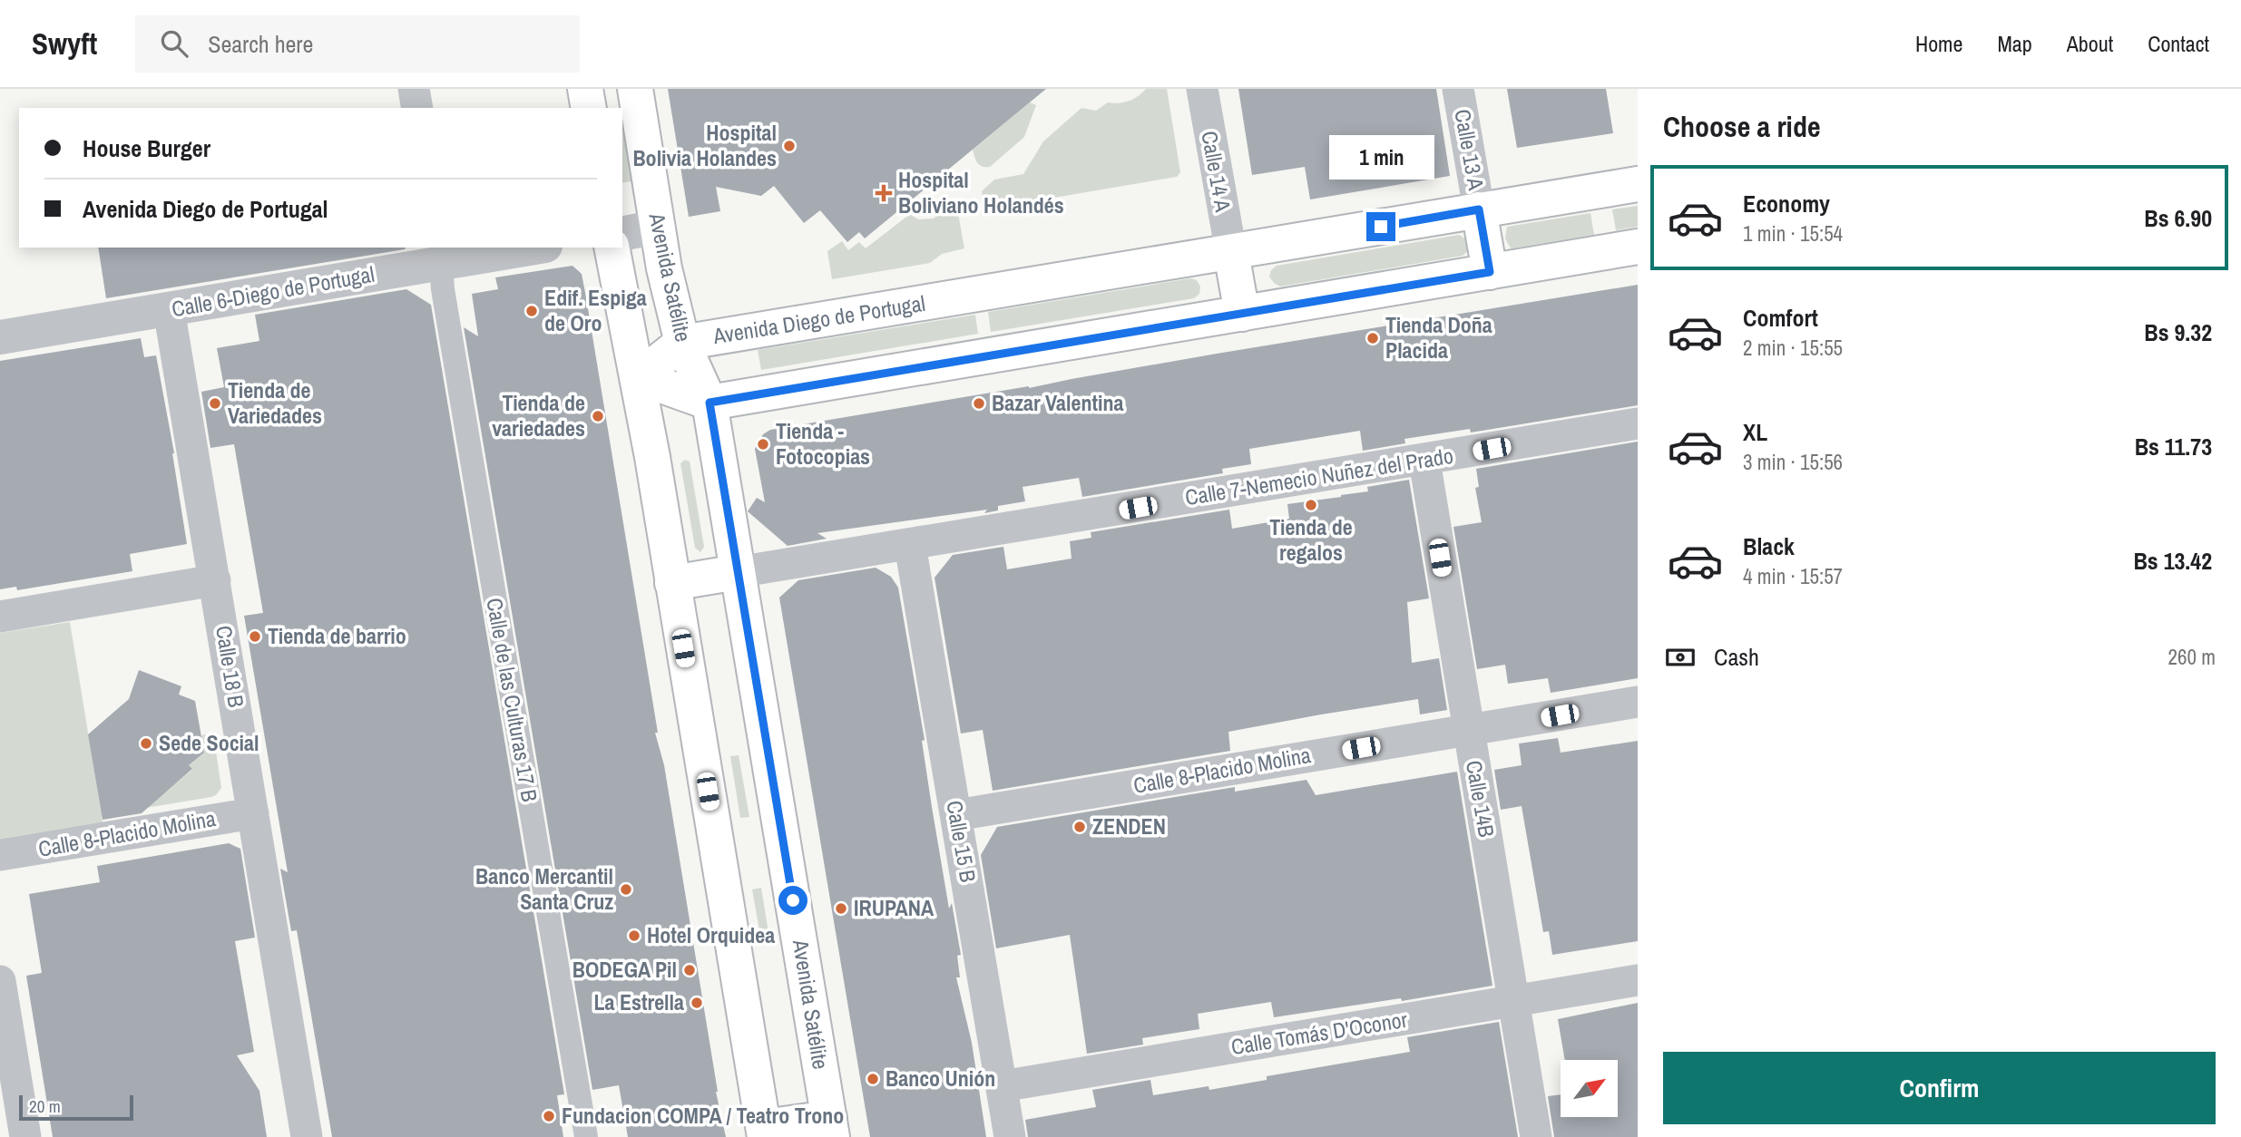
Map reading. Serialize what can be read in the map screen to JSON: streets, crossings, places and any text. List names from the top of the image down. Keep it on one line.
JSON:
{"streets":{"main road":["Avenida Satélite","Avenida Diego de Portugal"],"street":["Calle 13 A","Calle 14 A","Calle 6-Diego de Portugal","Calle 7-Nemecio Nuñez del Prado","Calle 18 B","Calle de las Culturas 17 B","Calle 8-Placido Molina","Calle 14B","Calle 15 B","Calle Tomás D'Oconor"]},"crossings":[["Calle 13 A","Avenida Diego de Portugal"],["Calle 14 A","Avenida Diego de Portugal"],["Avenida Satélite","Avenida Diego de Portugal"],["Avenida Satélite","Calle 7-Nemecio Nuñez del Prado"],["Calle 6-Diego de Portugal","Calle 18 B"],["Calle 6-Diego de Portugal","Calle de las Culturas 17 B"],["Calle 7-Nemecio Nuñez del Prado","Calle 14B"],["Calle 7-Nemecio Nuñez del Prado","Calle 15 B"],["Calle 18 B","Calle 8-Placido Molina"],["Calle 8-Placido Molina","Calle 14B"],["Calle 8-Placido Molina","Calle 15 B"],["Calle 14B","Calle Tomás D'Oconor"],["Calle 15 B","Calle Tomás D'Oconor"]],"places":{"other":["Hospital Bolivia Holandes","Edif. Espiga de Oro","Tienda Doña Placida","Tienda de Variedades","Bazar Valentina","Tienda de variedades","Tienda - Fotocopias","Tienda de regalos","Tienda de barrio","Sede Social","ZENDEN","Banco Mercantil Santa Cruz","IRUPANA","Hotel Orquidea","BODEGA Pil","La Estrella","Banco Unión","Fundacion COMPA / Teatro Trono"],"health":["Hospital Boliviano Holandés"]},"scale_bar":"20 m","north":"top right","page":{"header":"Swyft","search":"Search here","nav":["Home","Map","About","Contact"],"heading":"Choose a ride","banner":["House Burger","Avenida Diego de Portugal"],"bubble":"1 min","list":[{"name":"Economy","note":"1 min · 15:54","value":"Bs 6.90"},{"name":"Comfort","note":"2 min · 15:55","value":"Bs 9.32"},{"name":"XL","note":"3 min · 15:56","value":"Bs 11.73"},{"name":"Black","note":"4 min · 15:57","value":"Bs 13.42"}],"pay":["Cash","260 m"],"buttons":"Confirm","scale":"20 m"}}
